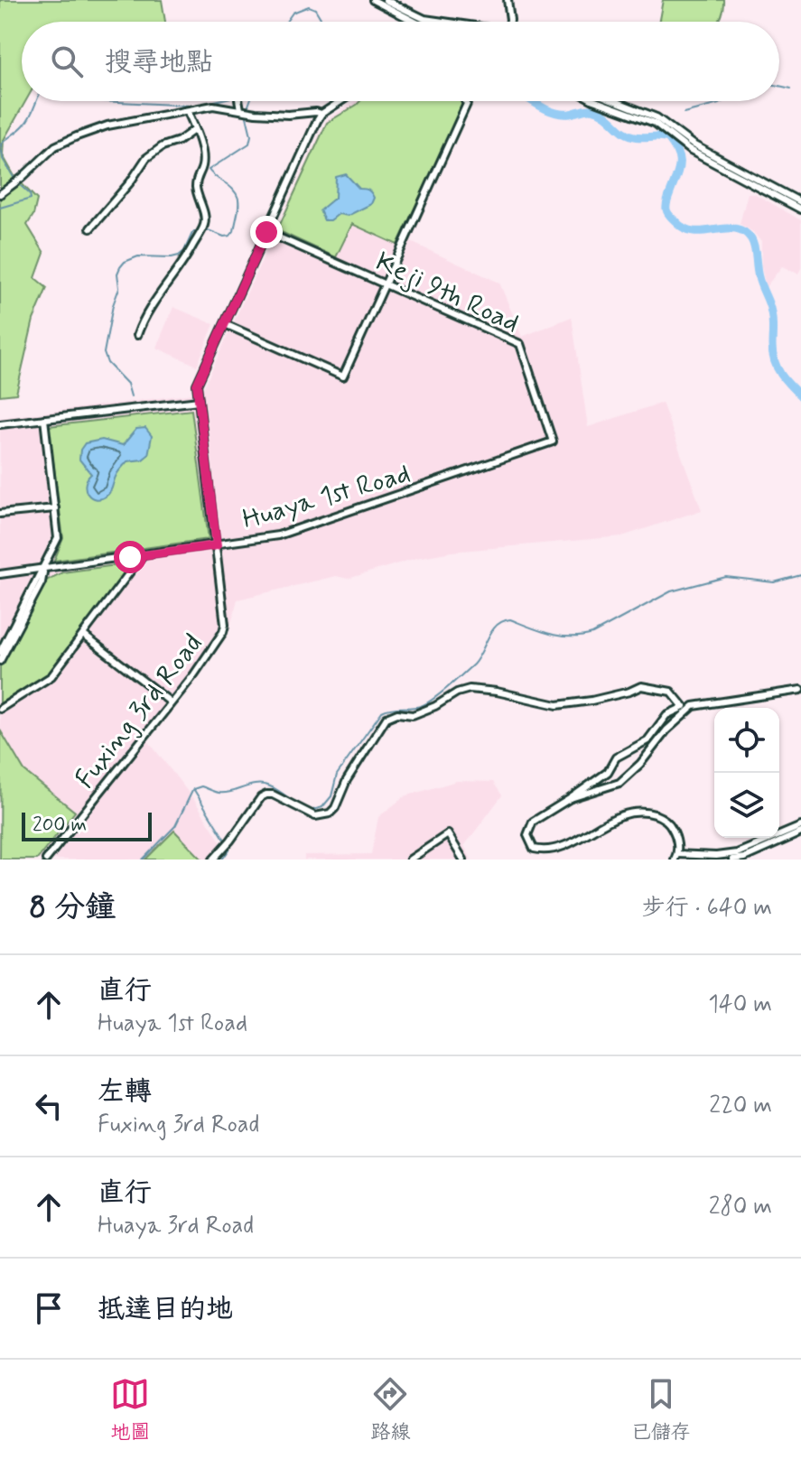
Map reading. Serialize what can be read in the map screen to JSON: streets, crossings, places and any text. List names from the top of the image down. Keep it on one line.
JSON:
{"streets":{"street":["Keji 9th Road","Huaya 1st Road","Fuxing 3rd Road"]},"crossings":[["Keji 9th Road","Huaya 1st Road"],["Keji 9th Road","Fuxing 3rd Road"],["Huaya 1st Road","Fuxing 3rd Road"]],"scale_bar":"200 m","page":{"search":"搜尋地點","scale":"200 m","heading":["8 分鐘","步行 · 640 m"],"list":[["直行","Huaya 1st Road","140 m"],["左轉","Fuxing 3rd Road","220 m"],["直行","Huaya 3rd Road","280 m"],"抵達目的地"],"nav":["地圖","路線","已儲存"]}}
